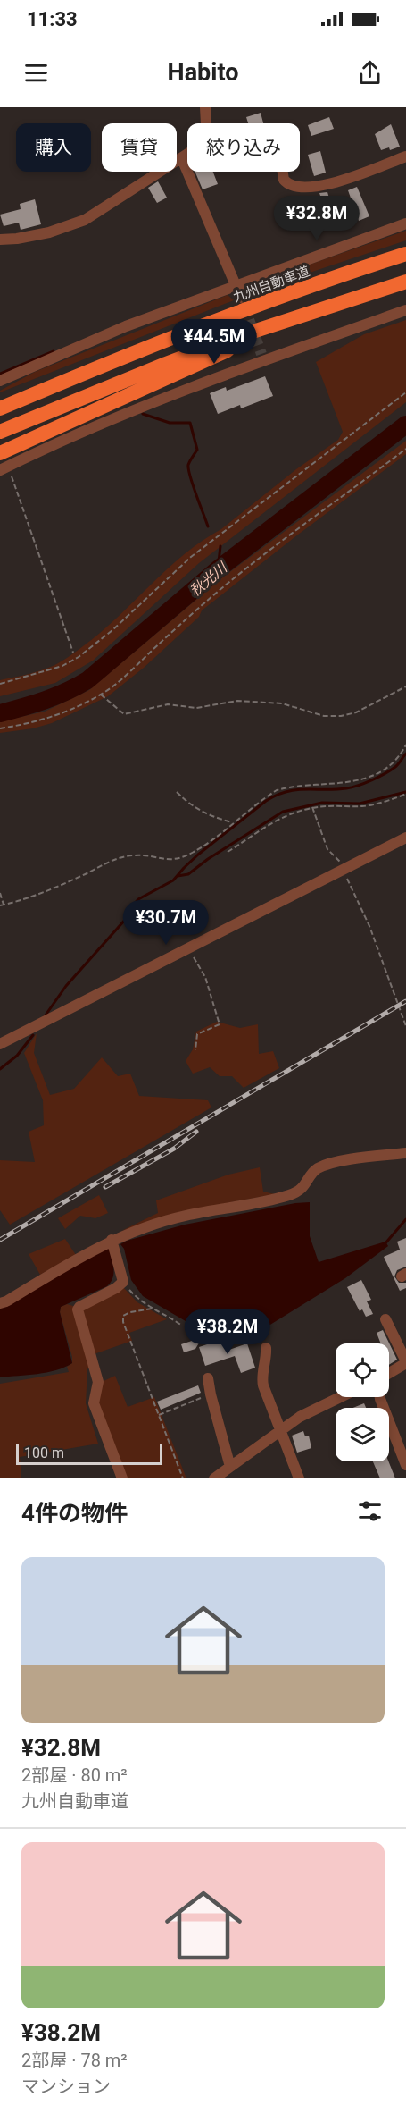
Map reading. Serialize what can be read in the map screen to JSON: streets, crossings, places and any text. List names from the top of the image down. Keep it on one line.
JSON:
{"streets":{"highway":["九州自動車道"]},"water":["秋光川"],"scale_bar":"100 m","page":{"status":"11:33","header":"Habito","chip":["購入","賃貸","絞り込み"],"price":["¥32.8M","¥44.5M","¥30.7M","¥38.2M"],"scale":"100 m","heading":"4件の物件","list":[{"name":"¥32.8M","note":"2部屋 · 80 m² · 九州自動車道"},{"name":"¥38.2M","note":"2部屋 · 78 m² · マンション"}]}}
